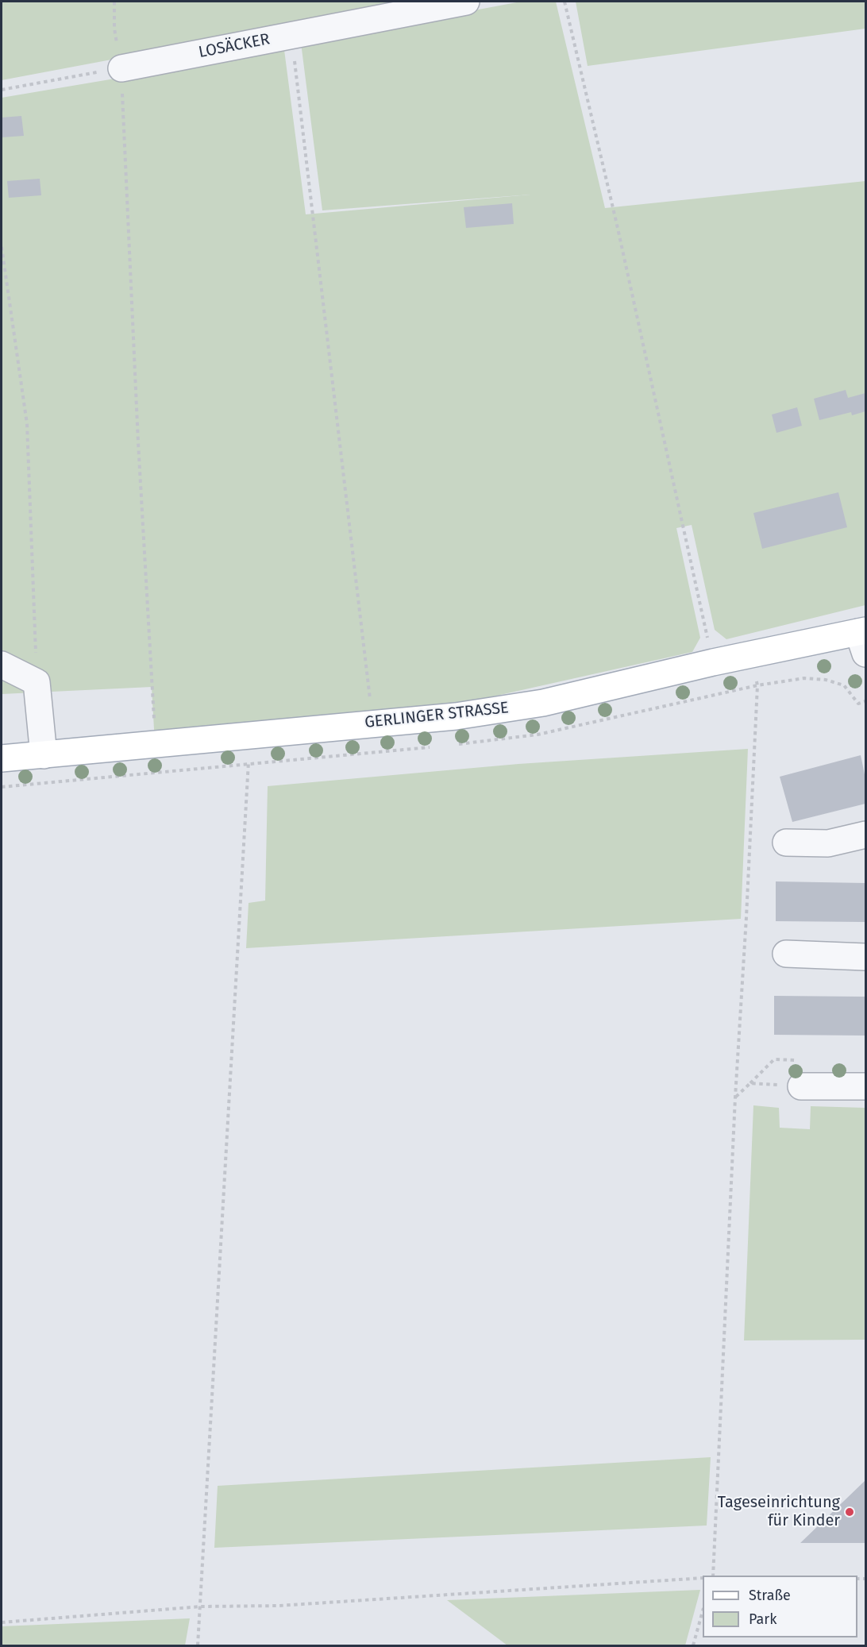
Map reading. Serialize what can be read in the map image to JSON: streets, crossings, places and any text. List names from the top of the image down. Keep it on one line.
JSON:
{"streets":{"main road":["GERLINGER STRASSE"],"street":["LOSÄCKER"]},"places":["Tageseinrichtung für Kinder"],"legend":["Straße","Park"]}
